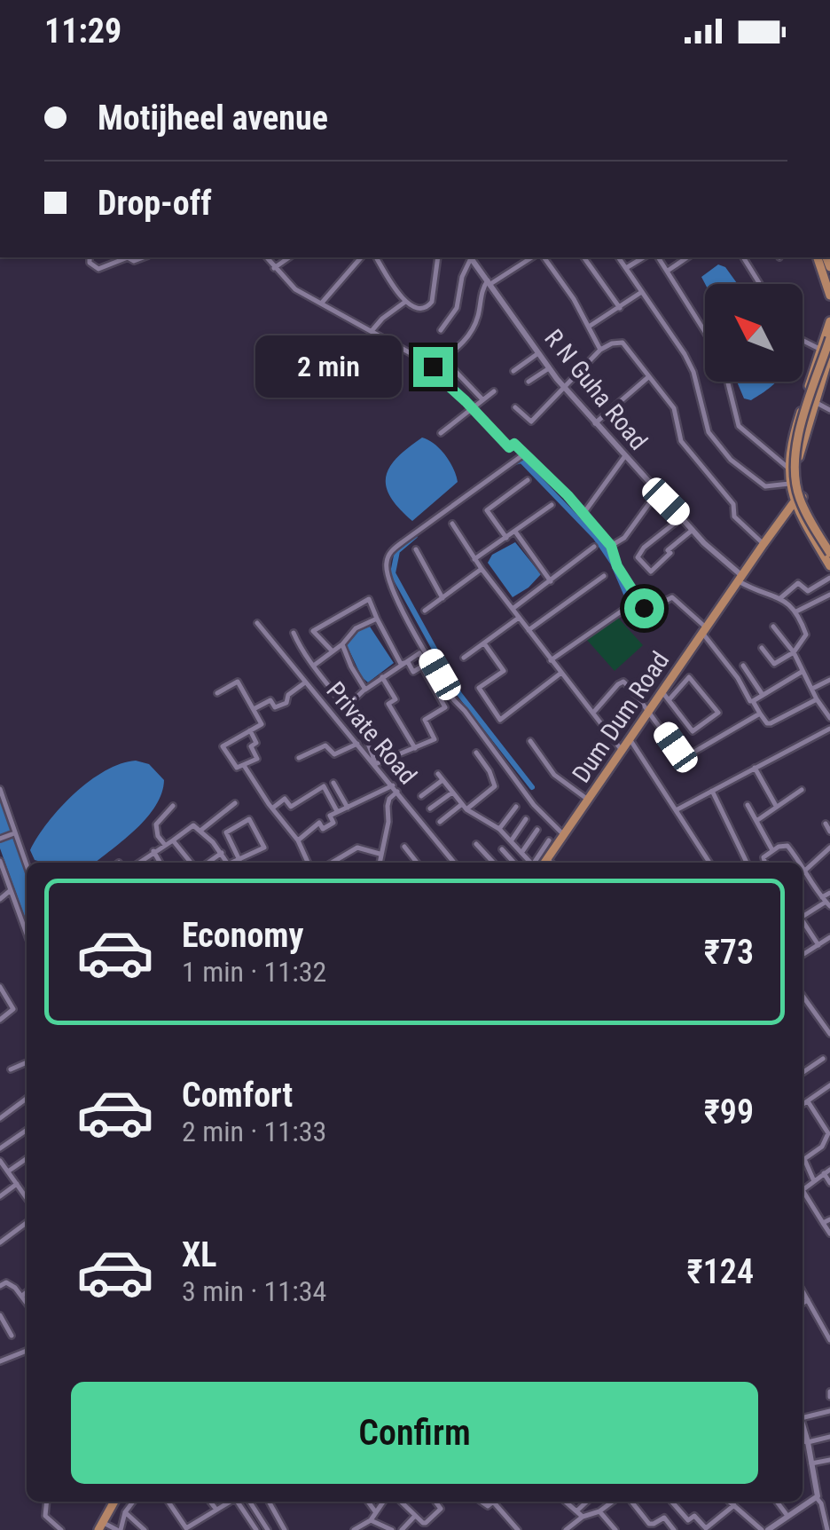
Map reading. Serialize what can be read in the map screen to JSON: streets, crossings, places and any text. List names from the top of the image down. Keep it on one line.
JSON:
{"streets":{"main road":["Dum Dum Road"],"street":["R N Guha Road","Private Road"]},"crossings":[["R N Guha Road","Dum Dum Road"]],"north":"top left","page":{"status":"11:29","banner":["Motijheel avenue","Drop-off"],"bubble":"2 min","list":[{"name":"Economy","note":"1 min · 11:32","value":"₹73"},{"name":"Comfort","note":"2 min · 11:33","value":"₹99"},{"name":"XL","note":"3 min · 11:34","value":"₹124"}],"buttons":"Confirm"}}
